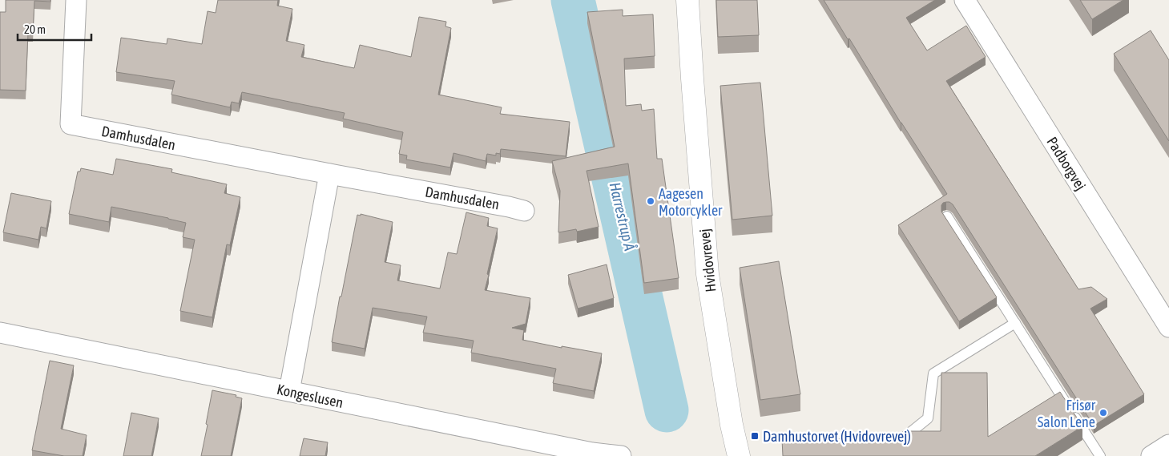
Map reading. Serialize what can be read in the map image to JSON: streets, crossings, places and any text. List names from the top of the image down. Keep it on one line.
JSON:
{"streets":{"street":["Damhusdalen","Padborgvej","Hvidovrevej","Kongeslusen"]},"water":["Harrestrup Å"],"places":{"other":["Aagesen Motorcykler","Frisør Salon Lene"],"transit":["Damhustorvet (Hvidovrevej)"]},"scale_bar":"20 m"}
